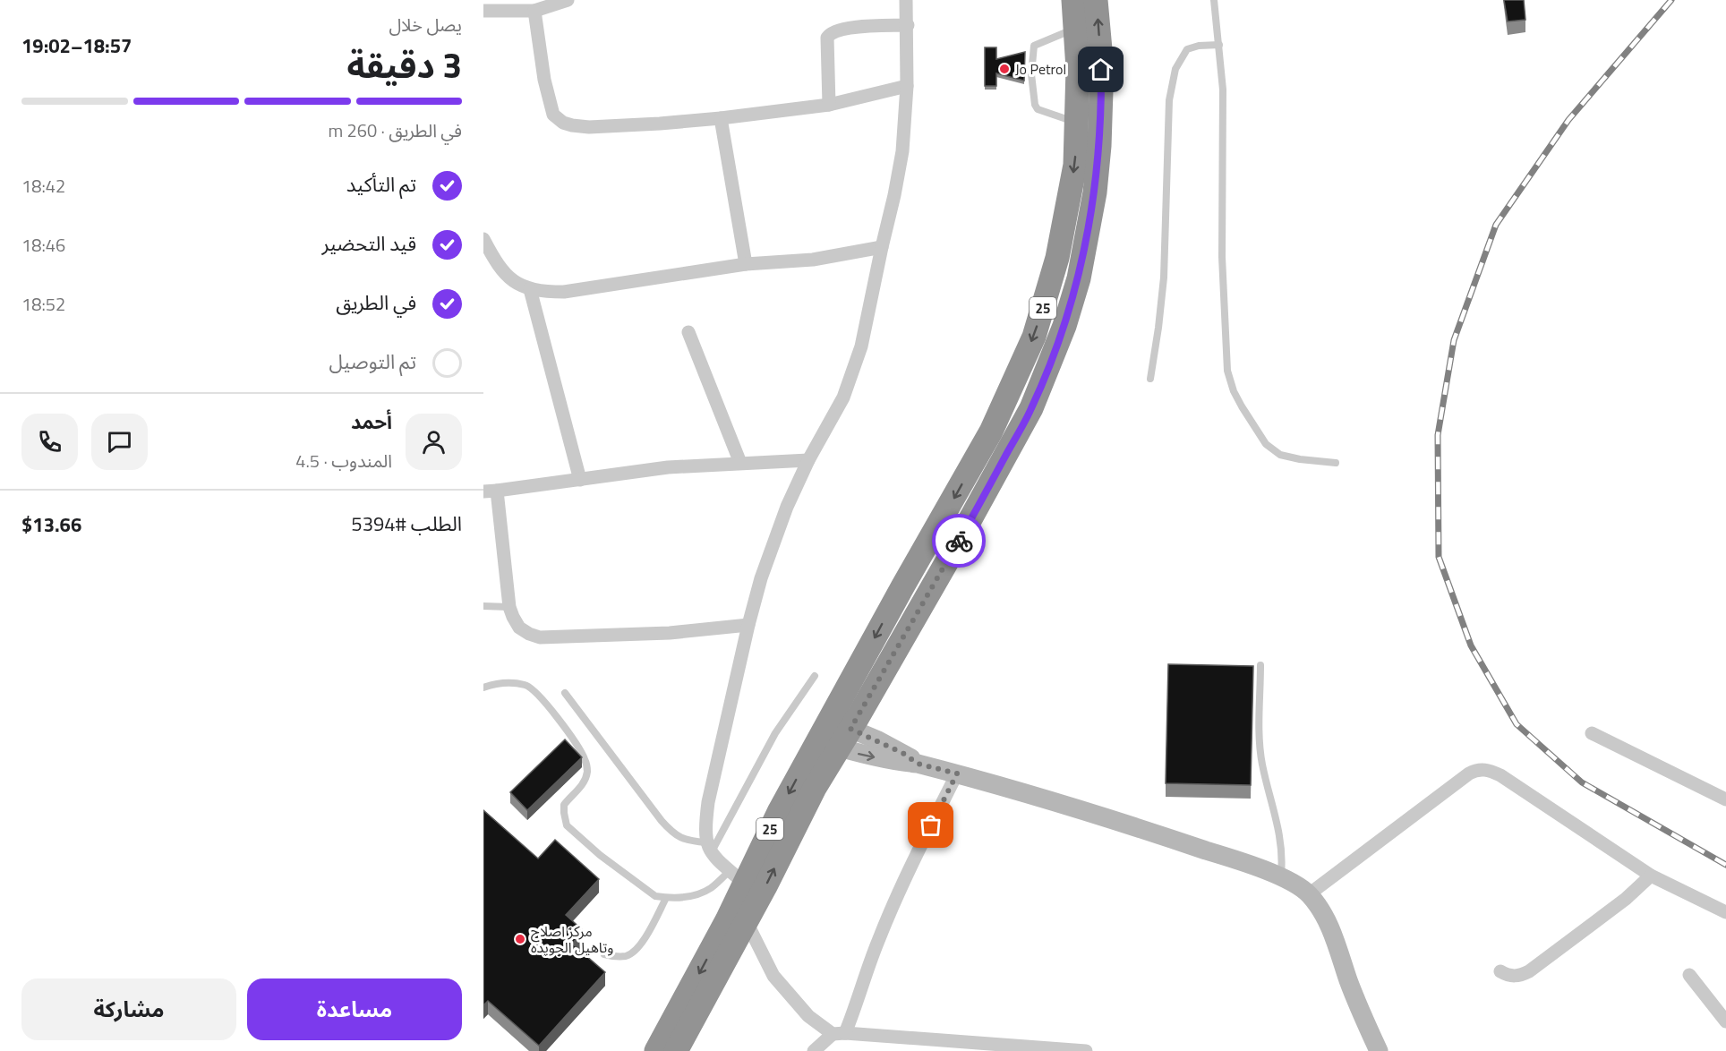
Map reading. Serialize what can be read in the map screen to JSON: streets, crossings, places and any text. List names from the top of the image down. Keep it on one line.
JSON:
{"streets":{"highway":["25"]},"places":["Jo Petrol","مركز اصلاح وتاهيل الجويده"],"page":{"heading":["3 دقيقة","يصل خلال","18:57–19:02"],"panel":["أحمد","المندوب · 4.5","الطلب #5394","$13.66"],"bar":"في الطريق · 260 m","list":[["تم التأكيد","18:42"],["قيد التحضير","18:46"],["في الطريق","18:52"],"تم التوصيل"],"buttons":["مساعدة","مشاركة"]}}
